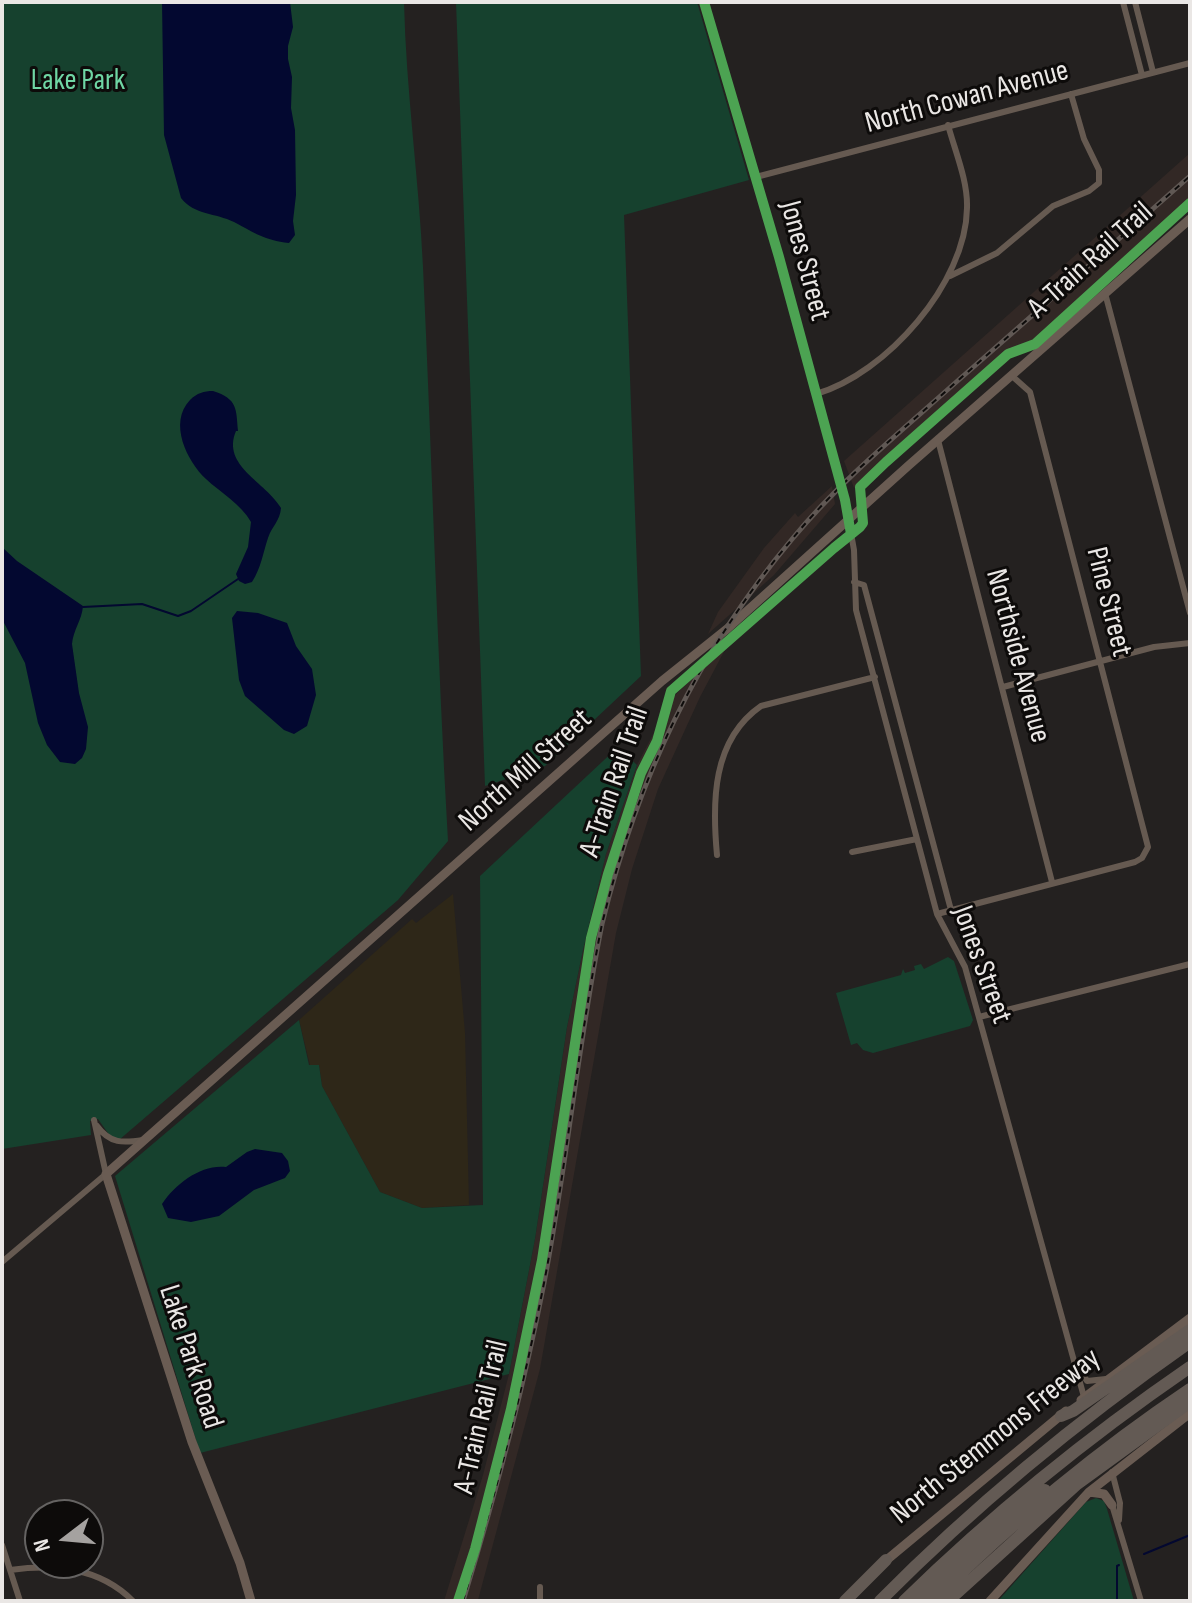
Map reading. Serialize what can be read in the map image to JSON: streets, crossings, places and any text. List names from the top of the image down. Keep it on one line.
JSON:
{"streets":{"highway":["North Stemmons Freeway"],"main road":["North Mill Street","Lake Park Road"],"street":["North Cowan Avenue","Jones Street","Pine Street","Northside Avenue"],"cycle path":["A-Train Rail Trail"]},"crossings":[["North Cowan Avenue","Jones Street"],["Jones Street","North Mill Street"],["Jones Street","North Stemmons Freeway"],["Pine Street","Northside Avenue"],["Pine Street","North Mill Street"],["Northside Avenue","North Mill Street"],["North Mill Street","Lake Park Road"]],"parks":["Lake Park"],"north":"left"}
